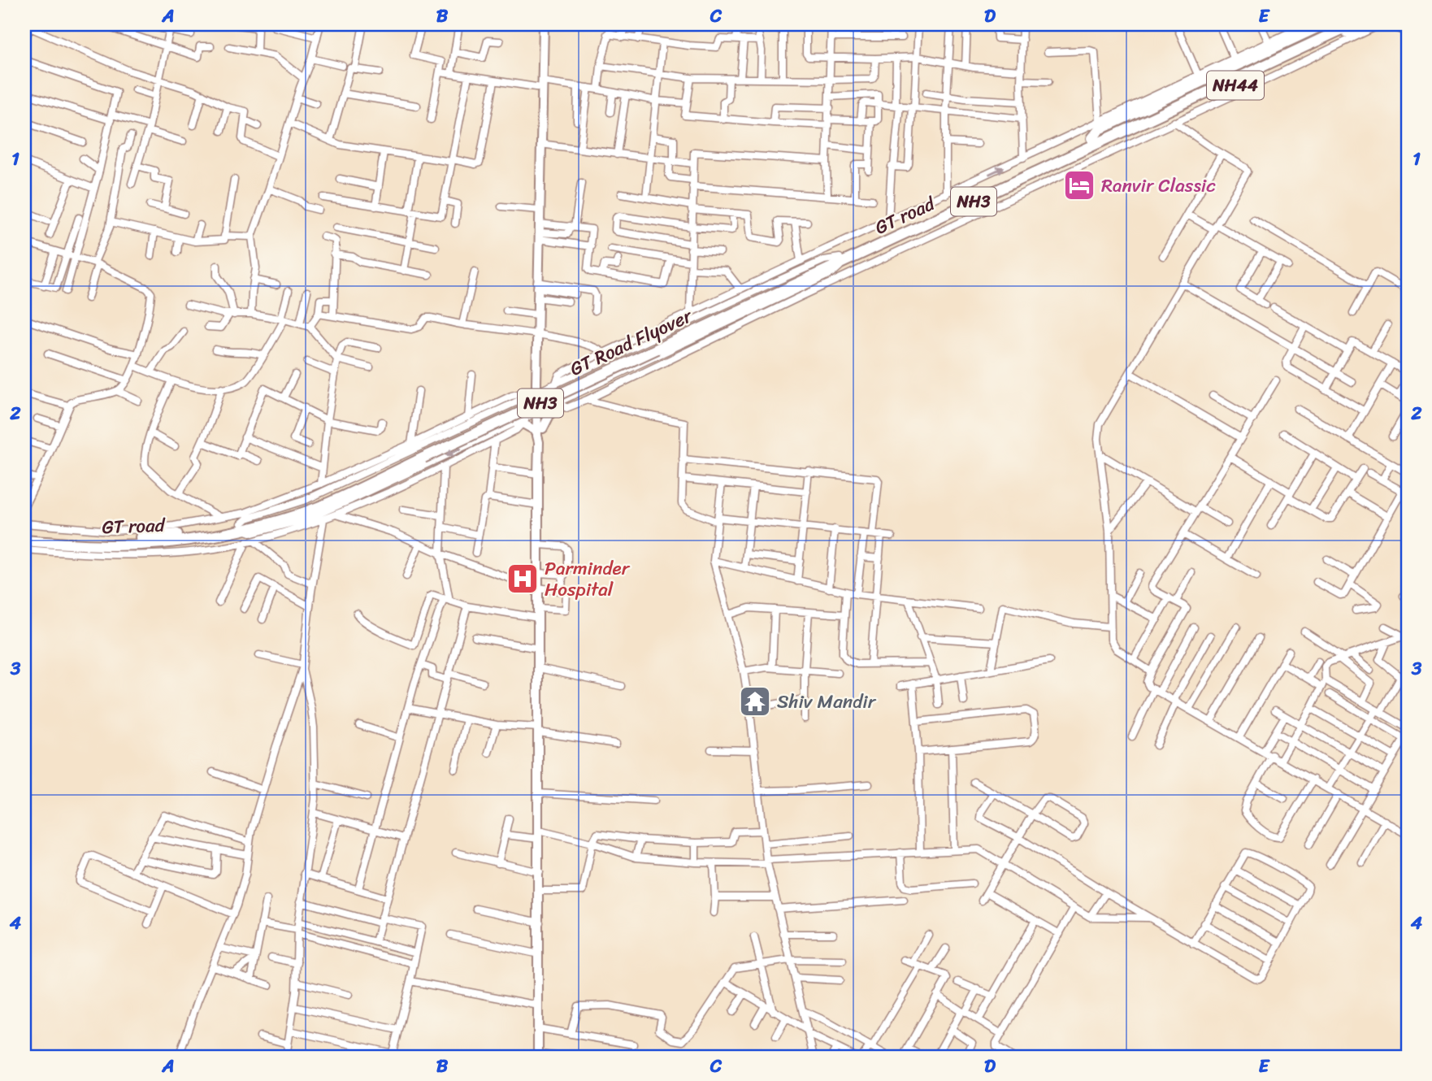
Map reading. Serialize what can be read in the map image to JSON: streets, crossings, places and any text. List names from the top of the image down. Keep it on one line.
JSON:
{"streets":{"highway":["NH44","NH3","GT road","GT Road Flyover"]},"crossings":[["NH44","NH3"],["NH44","GT road"],["NH3","GT road"],["GT road","GT Road Flyover"]],"places":{"hotel":["Ranvir Classic"],"hospital":["Parminder Hospital"],"temple":["Shiv Mandir"]},"grid":{"columns":["A","B","C","D","E"],"rows":["1","2","3","4"]}}
